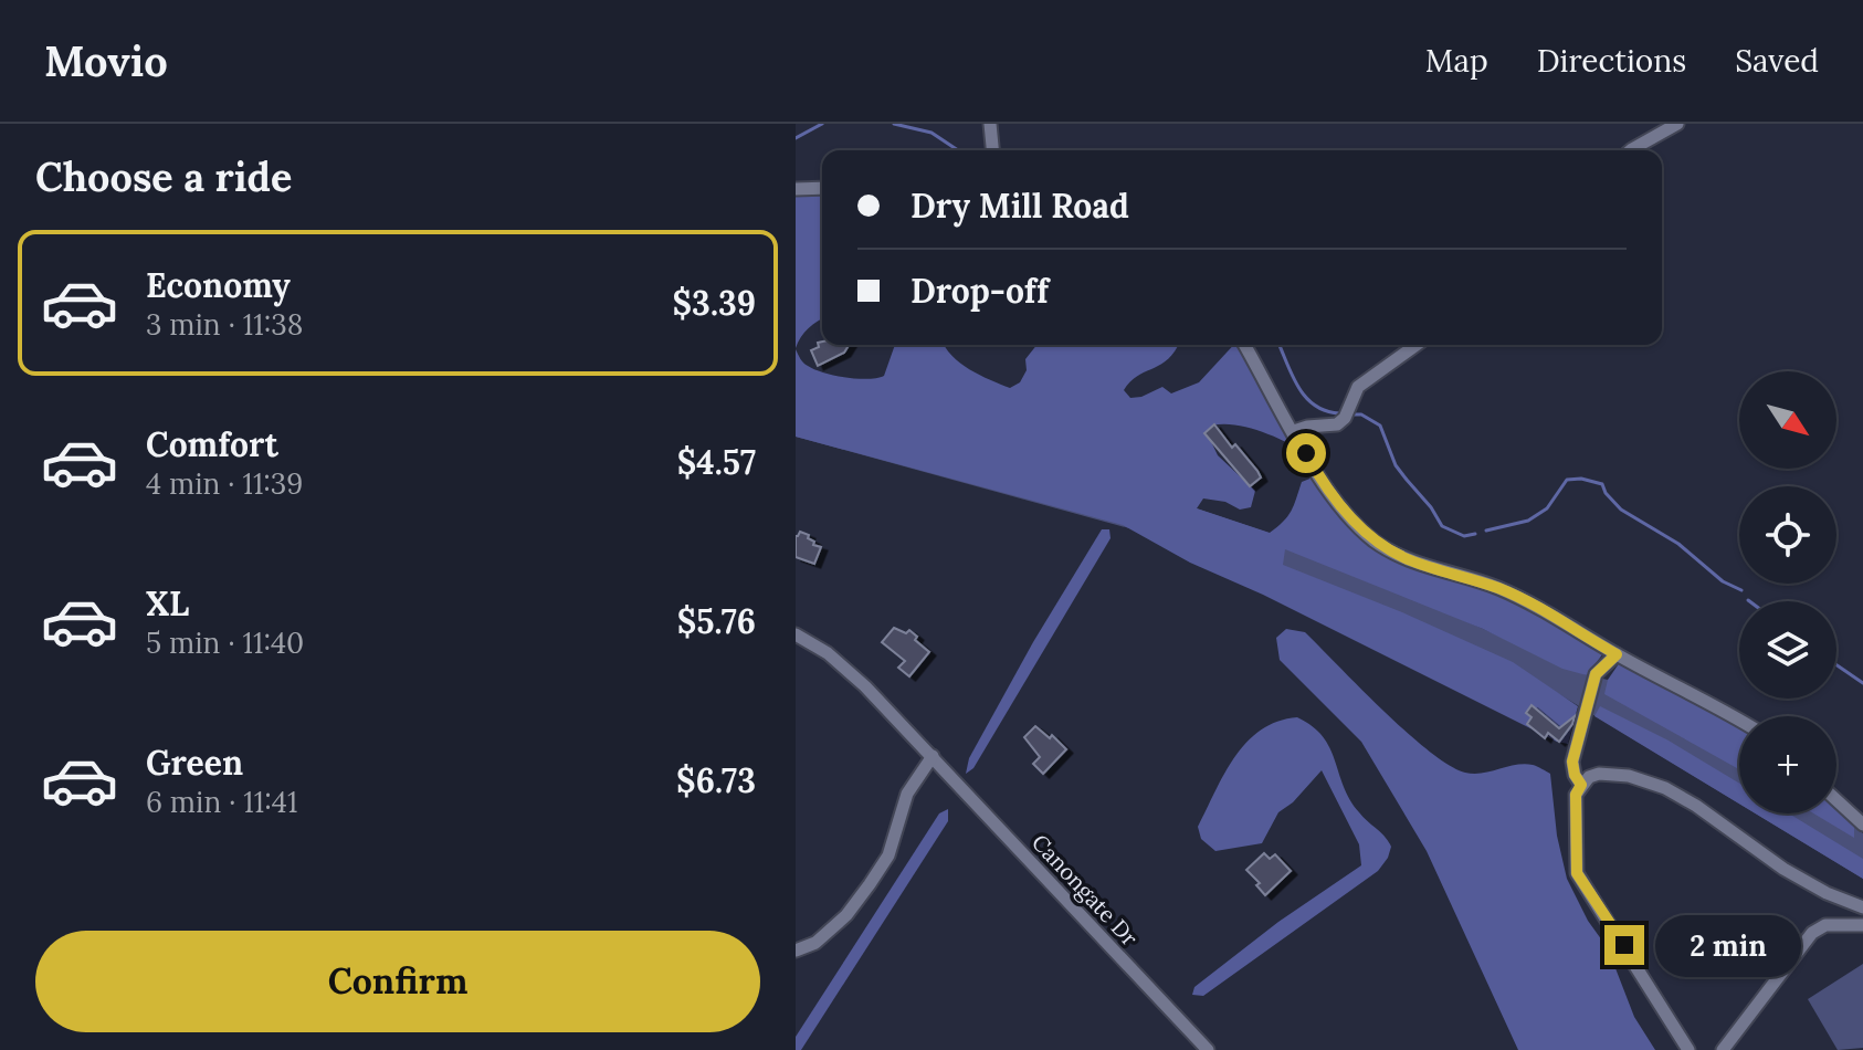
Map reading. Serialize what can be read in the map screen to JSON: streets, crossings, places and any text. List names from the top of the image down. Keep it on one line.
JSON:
{"streets":{"street":["Canongate Dr"]},"north":"bottom right","page":{"header":"Movio","nav":["Map","Directions","Saved"],"heading":"Choose a ride","banner":["Dry Mill Road","Drop-off"],"list":[{"name":"Economy","note":"3 min · 11:38","value":"$3.39"},{"name":"Comfort","note":"4 min · 11:39","value":"$4.57"},{"name":"XL","note":"5 min · 11:40","value":"$5.76"},{"name":"Green","note":"6 min · 11:41","value":"$6.73"}],"map_buttons":"+","buttons":"Confirm","bubble":"2 min"}}
